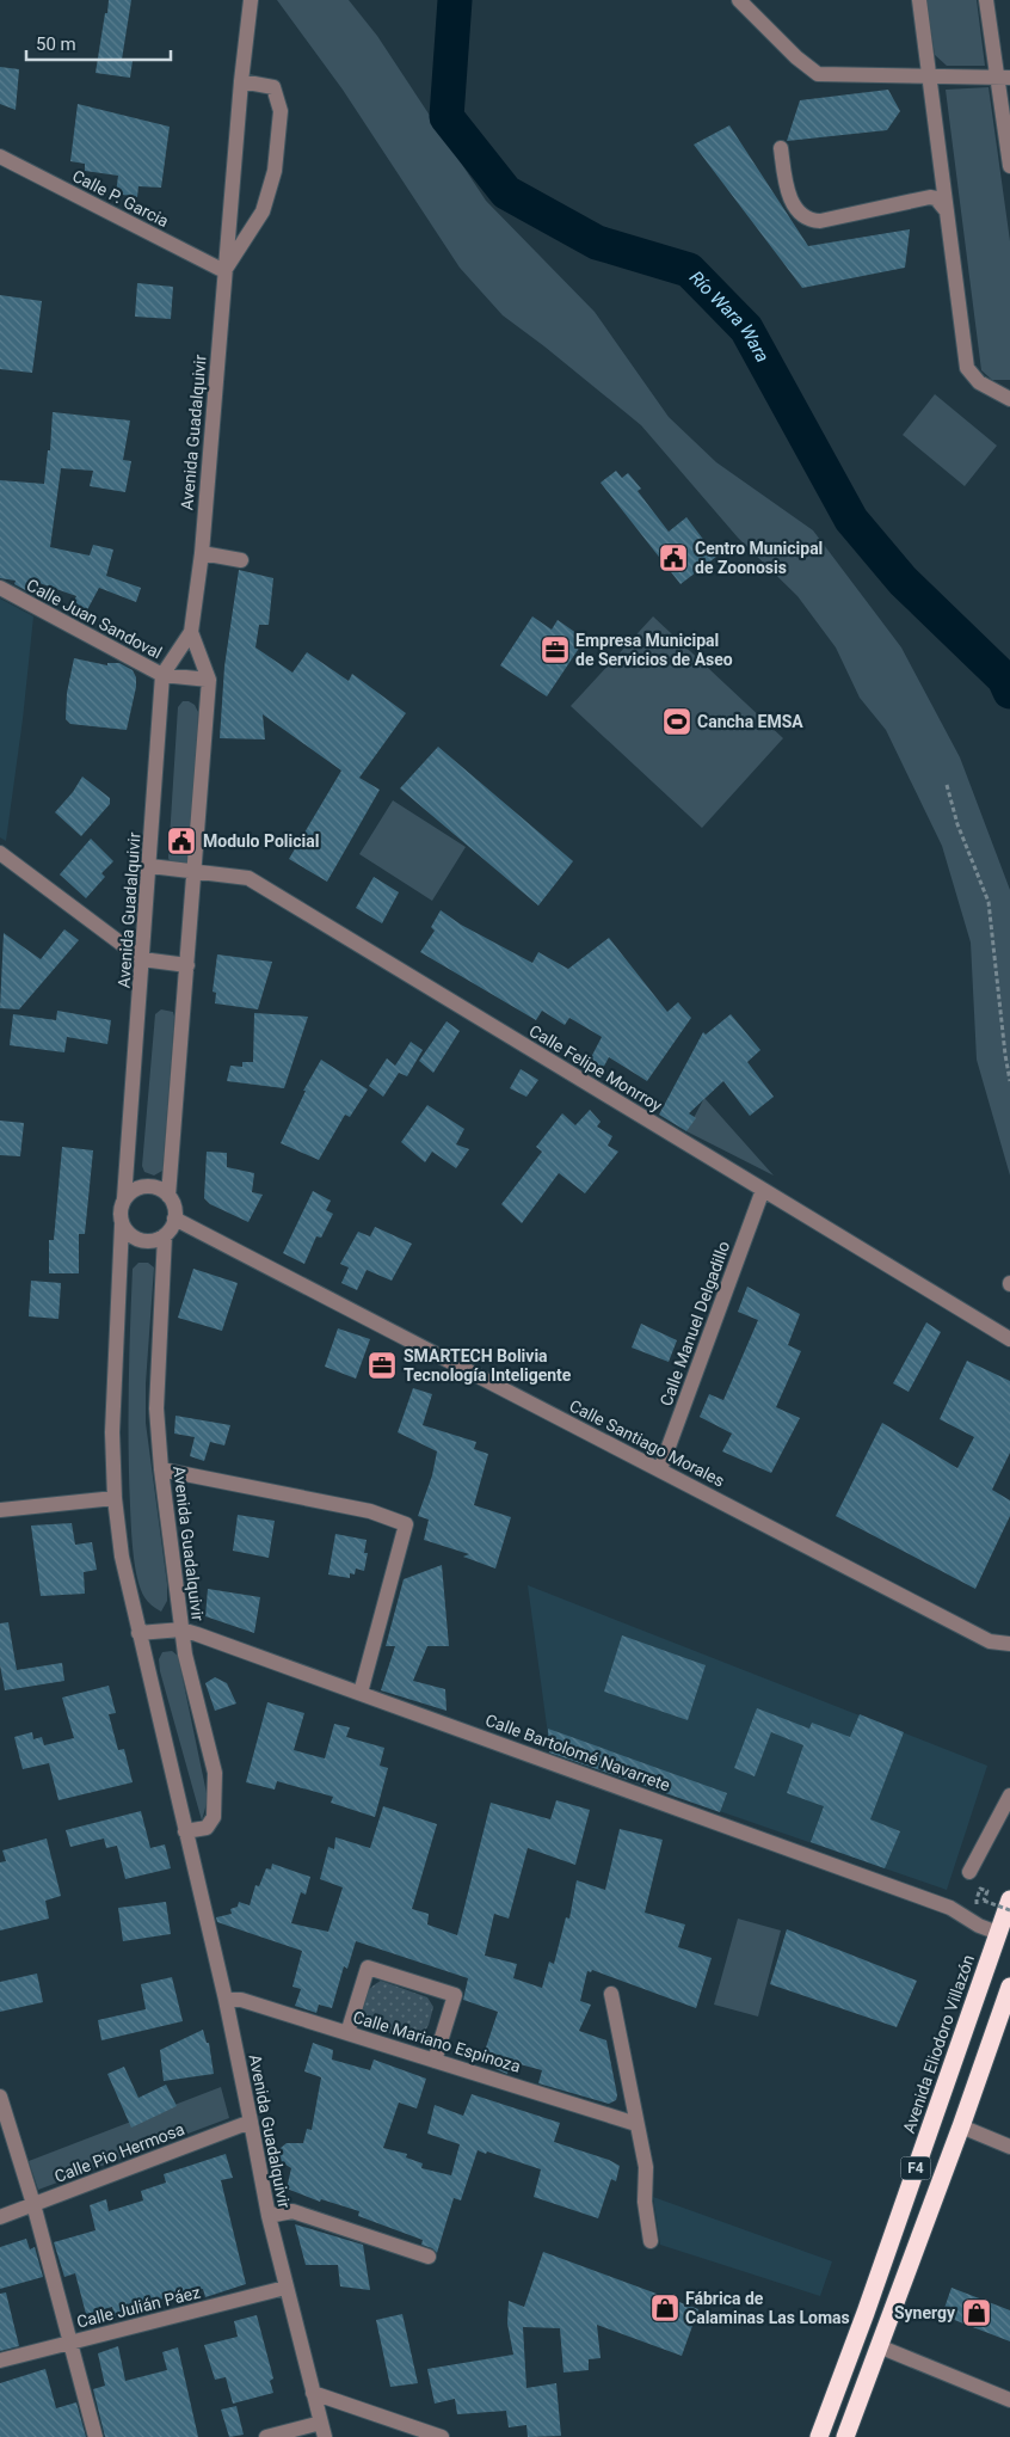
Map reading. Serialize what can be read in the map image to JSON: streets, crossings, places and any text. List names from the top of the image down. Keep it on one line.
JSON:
{"streets":{"highway":["Avenida Eliodoro Villazón","F4"],"street":["Calle P. Garcia","Avenida Guadalquivir","Calle Juan Sandoval","Calle Felipe Monrroy","Calle Manuel Delgadillo","Calle Santiago Morales","Calle Bartolomé Navarrete","Calle Mariano Espinoza","Calle Pio Hermosa","Calle Julián Páez"]},"crossings":[["Calle P. Garcia","Avenida Guadalquivir"],["Avenida Guadalquivir","Calle Juan Sandoval"],["Avenida Guadalquivir","Calle Felipe Monrroy"],["Avenida Guadalquivir","Calle Santiago Morales"],["Avenida Guadalquivir","Calle Bartolomé Navarrete"],["Avenida Guadalquivir","Calle Mariano Espinoza"],["Avenida Guadalquivir","Calle Pio Hermosa"],["Avenida Guadalquivir","Calle Julián Páez"],["Calle Felipe Monrroy","Calle Manuel Delgadillo"],["Calle Manuel Delgadillo","Calle Santiago Morales"],["Calle Bartolomé Navarrete","Avenida Eliodoro Villazón"]],"water":["Río Wara Wara"],"places":{"public building":["Centro Municipal de Zoonosis","Modulo Policial"],"office":["Empresa Municipal de Servicios de Aseo","SMARTECH Bolivia Tecnología Inteligente"],"sports":["Cancha EMSA"],"shop":["Fábrica de Calaminas Las Lomas","Synergy"]},"scale_bar":"50 m"}
